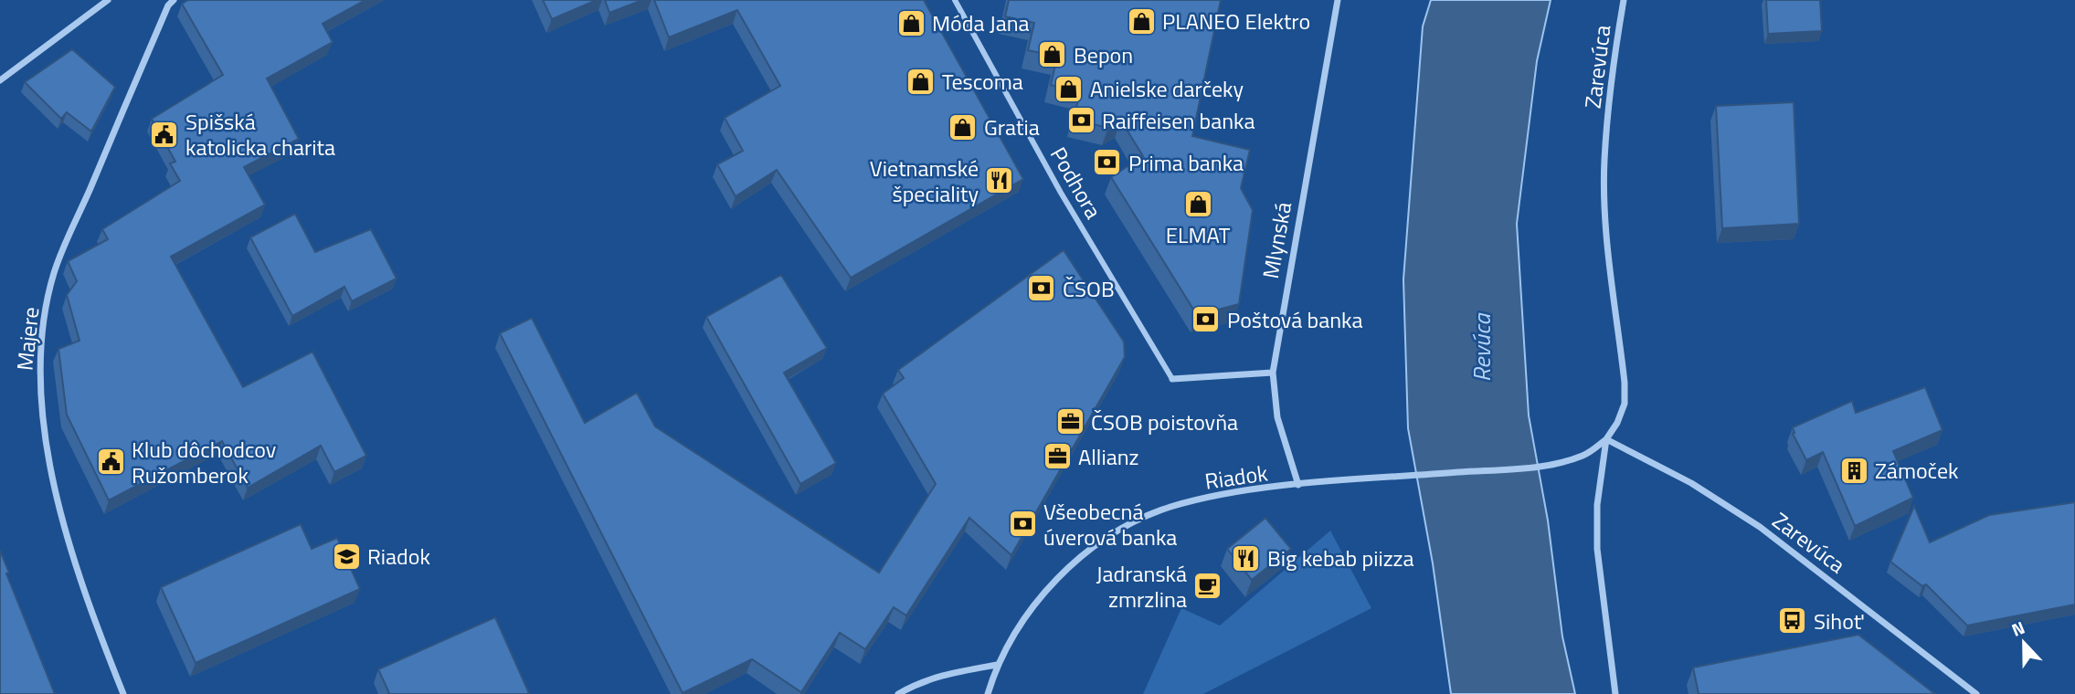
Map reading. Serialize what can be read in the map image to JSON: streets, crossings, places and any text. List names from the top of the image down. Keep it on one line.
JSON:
{"streets":{"street":["Zarevúca","Podhora","Mlynská","Majere","Riadok"]},"crossings":[["Zarevúca","Riadok"],["Mlynská","Riadok"]],"water":["Revúca"],"places":{"shop":["PLANEO Elektro","Móda Jana","Bepon","Tescoma","Anielske darčeky","Gratia","ELMAT"],"bank":["Raiffeisen banka","Prima banka","ČSOB","Poštová banka","Všeobecná úverová banka"],"public building":["Spišská katolicka charita","Klub dôchodcov Ružomberok"],"restaurant":["Vietnamské špeciality","Big kebab piizza"],"office":["ČSOB poistovňa","Allianz"],"building":["Zámoček"],"school or university":["Riadok"],"cafe":["Jadranská zmrzlina"],"bus stop":["Sihoť"]},"north":"top"}
